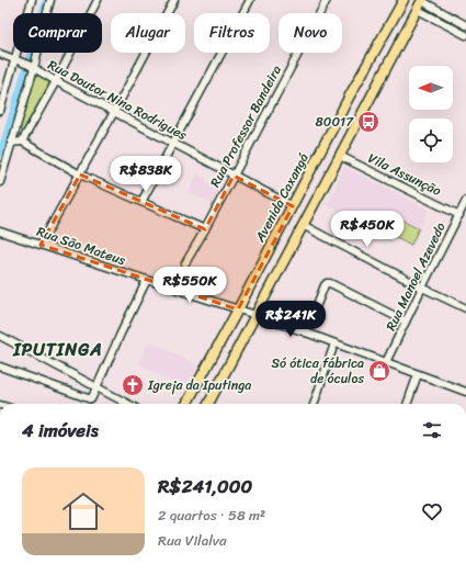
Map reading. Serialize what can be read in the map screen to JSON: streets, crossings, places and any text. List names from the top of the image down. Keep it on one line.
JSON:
{"streets":{"main road":["Avenida Caxangá"],"street":["Rua Doutor Nina Rodrigues","Rua Professor Bandeira","Vila Assunção","Rua São Mateus","Rua Manoel Azevedo"]},"crossings":[["Rua Doutor Nina Rodrigues","Rua Professor Bandeira"],["Rua Doutor Nina Rodrigues","Avenida Caxangá"],["Vila Assunção","Rua Manoel Azevedo"],["Avenida Caxangá","Rua São Mateus"],["Rua São Mateus","Rua Manoel Azevedo"]],"districts":["IPUTINGA"],"places":{"bus stop":["80017"],"shop":["Só ótica fábrica de óculos"],"church":["Igreja da Iputinga"]},"north":"left","page":{"chip":["Comprar","Alugar","Filtros","Novo"],"price":["R$838K","R$450K","R$550K","R$241K"],"heading":"4 imóveis","list":[{"name":"R$241,000","note":"2 quartos · 58 m² · Rua Vilalva"}]}}
